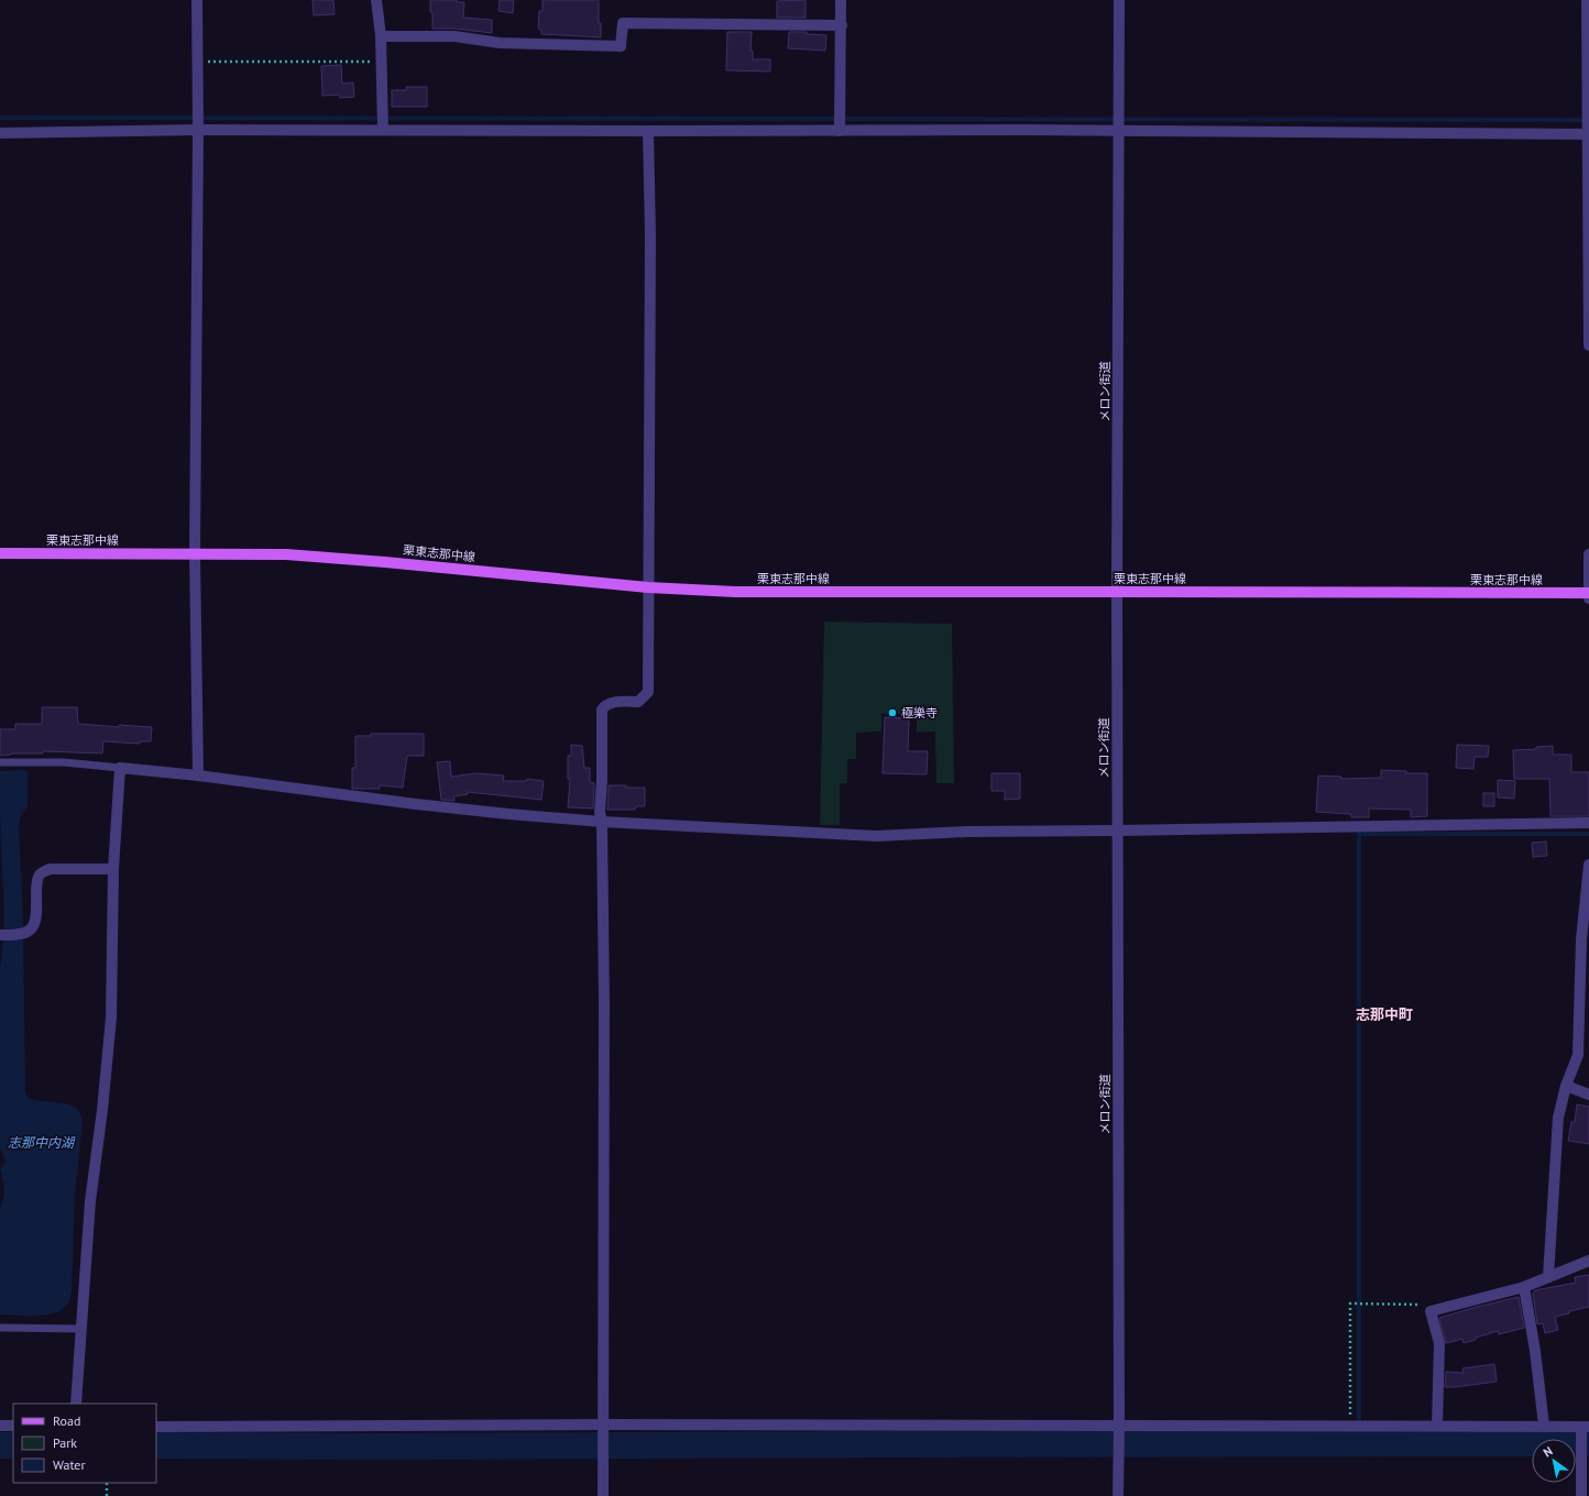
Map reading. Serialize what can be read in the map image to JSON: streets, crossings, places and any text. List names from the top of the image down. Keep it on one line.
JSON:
{"streets":{"main road":["栗東志那中線"],"street":["メロン街道"]},"crossings":[["メロン街道","栗東志那中線"]],"districts":["志那中町"],"water":["志那中内湖"],"places":["極樂寺"],"legend":["Road","Park","Water"],"north":"top left"}
